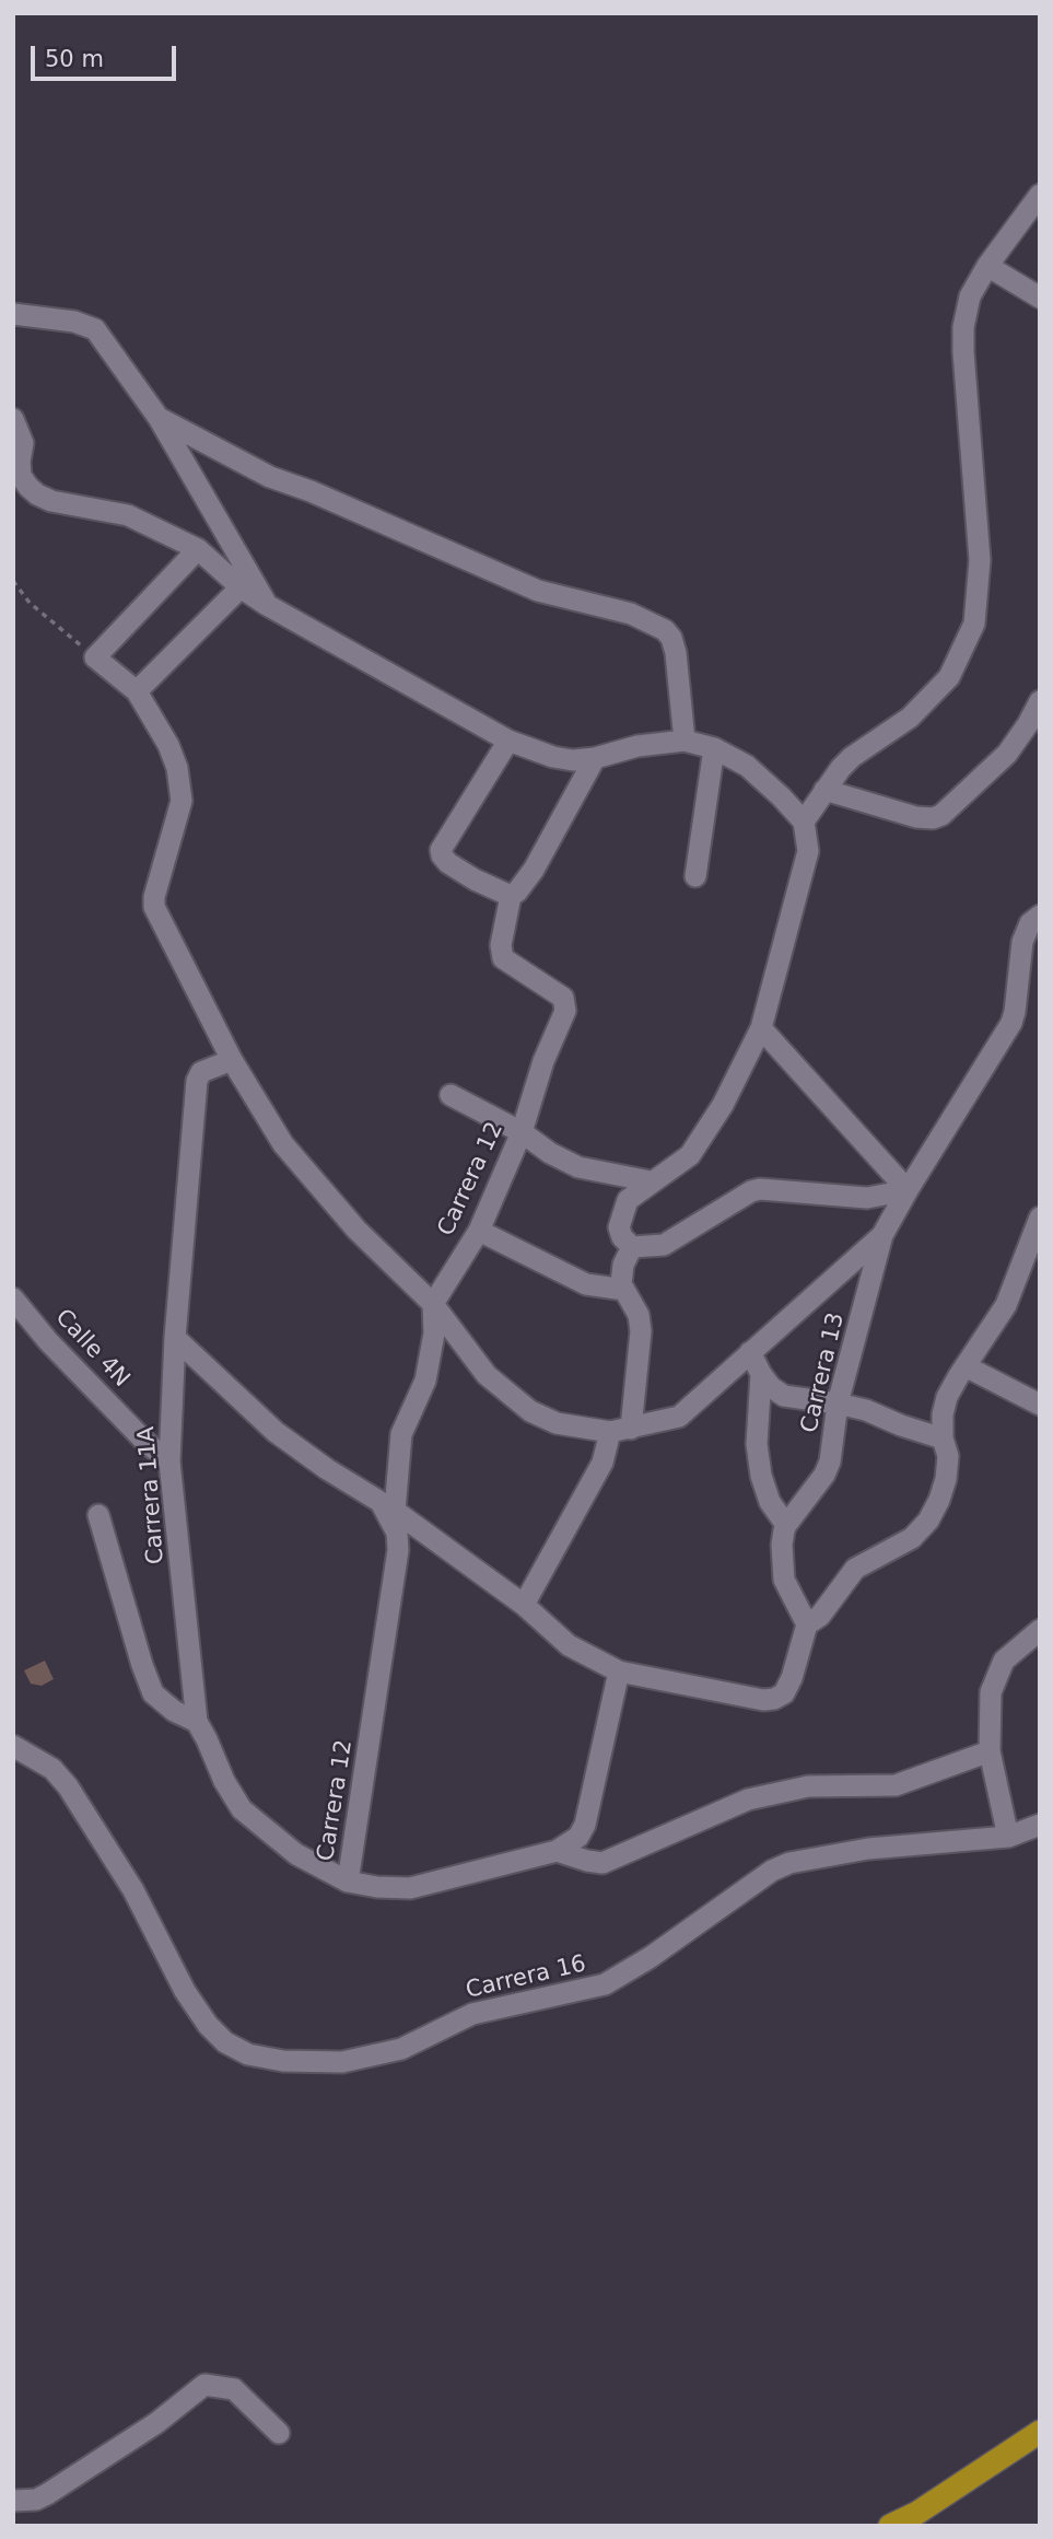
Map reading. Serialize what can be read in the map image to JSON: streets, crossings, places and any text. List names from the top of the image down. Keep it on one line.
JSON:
{"streets":{"street":["Carrera 12","Calle 4N","Carrera 13","Carrera 11A","Carrera 16"]},"crossings":[["Carrera 12","Carrera 11A"],["Calle 4N","Carrera 11A"]],"scale_bar":"50 m"}
